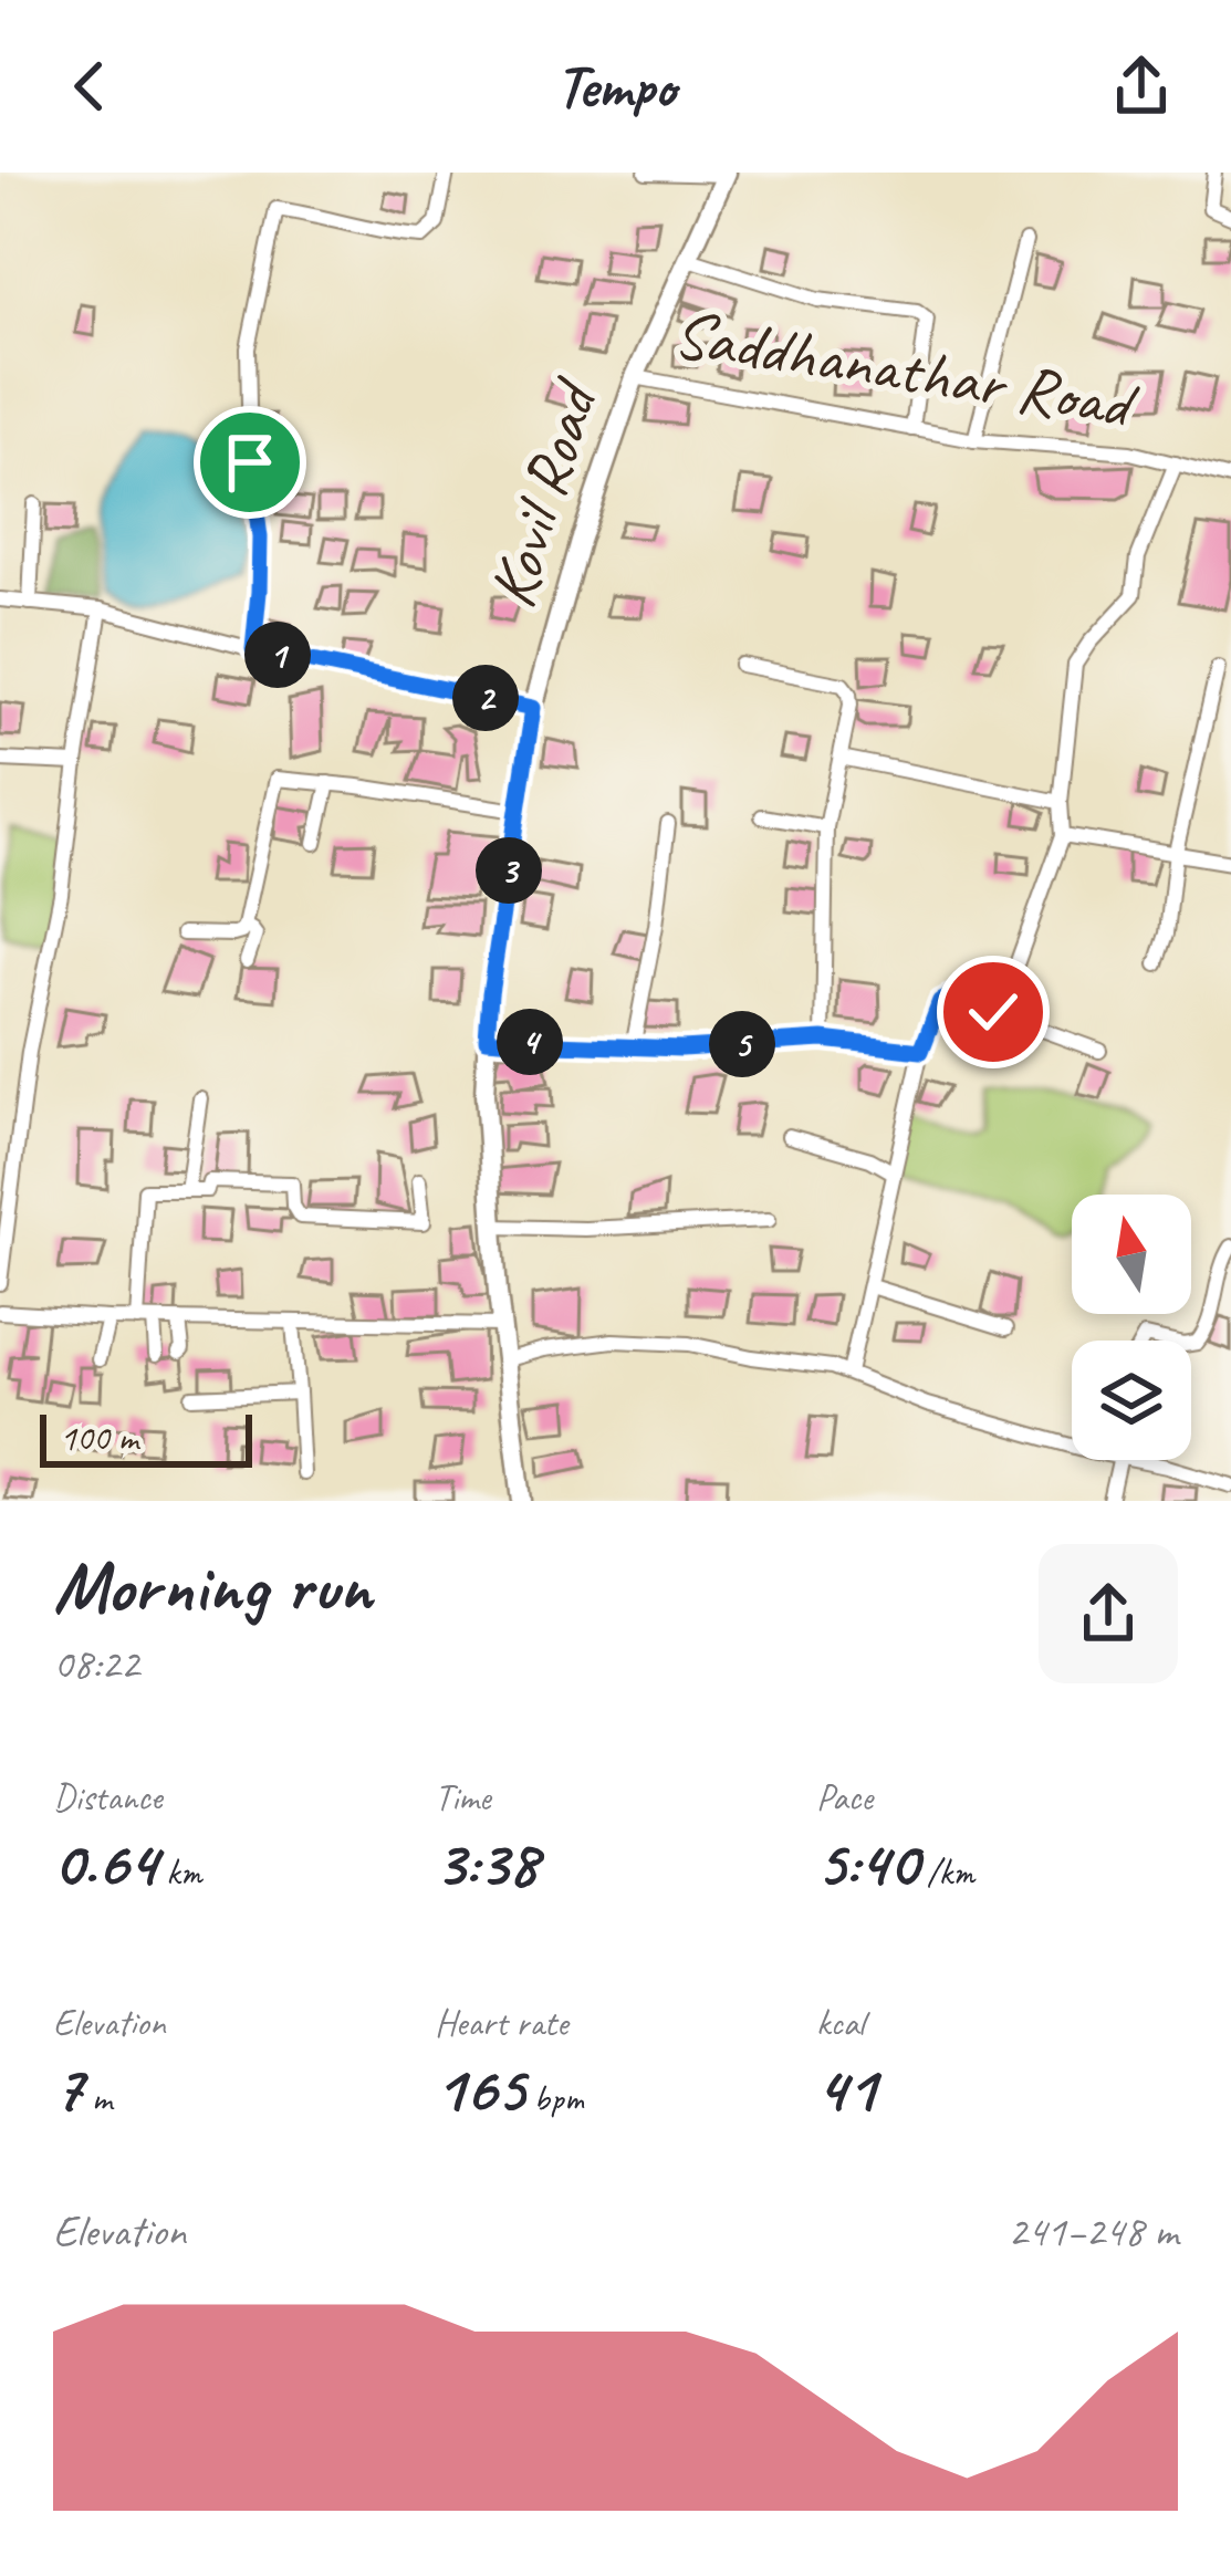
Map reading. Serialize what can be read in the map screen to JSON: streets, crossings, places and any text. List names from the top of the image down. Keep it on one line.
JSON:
{"streets":{"street":["Saddhanathar Road","Kovil Road"]},"crossings":[["Saddhanathar Road","Kovil Road"]],"scale_bar":"100 m","north":"top","page":{"header":"Tempo","pins":["1","2","3","4","5"],"scale":"100 m","heading":["Morning run","08:22"],"stats":[["Distance","0.64 km"],["Time","3:38"],["Pace","5:40 /km"],["Elevation","7 m"],["Heart rate","165 bpm"],["kcal","41"]],"chart":["Elevation","241–248 m"]}}
